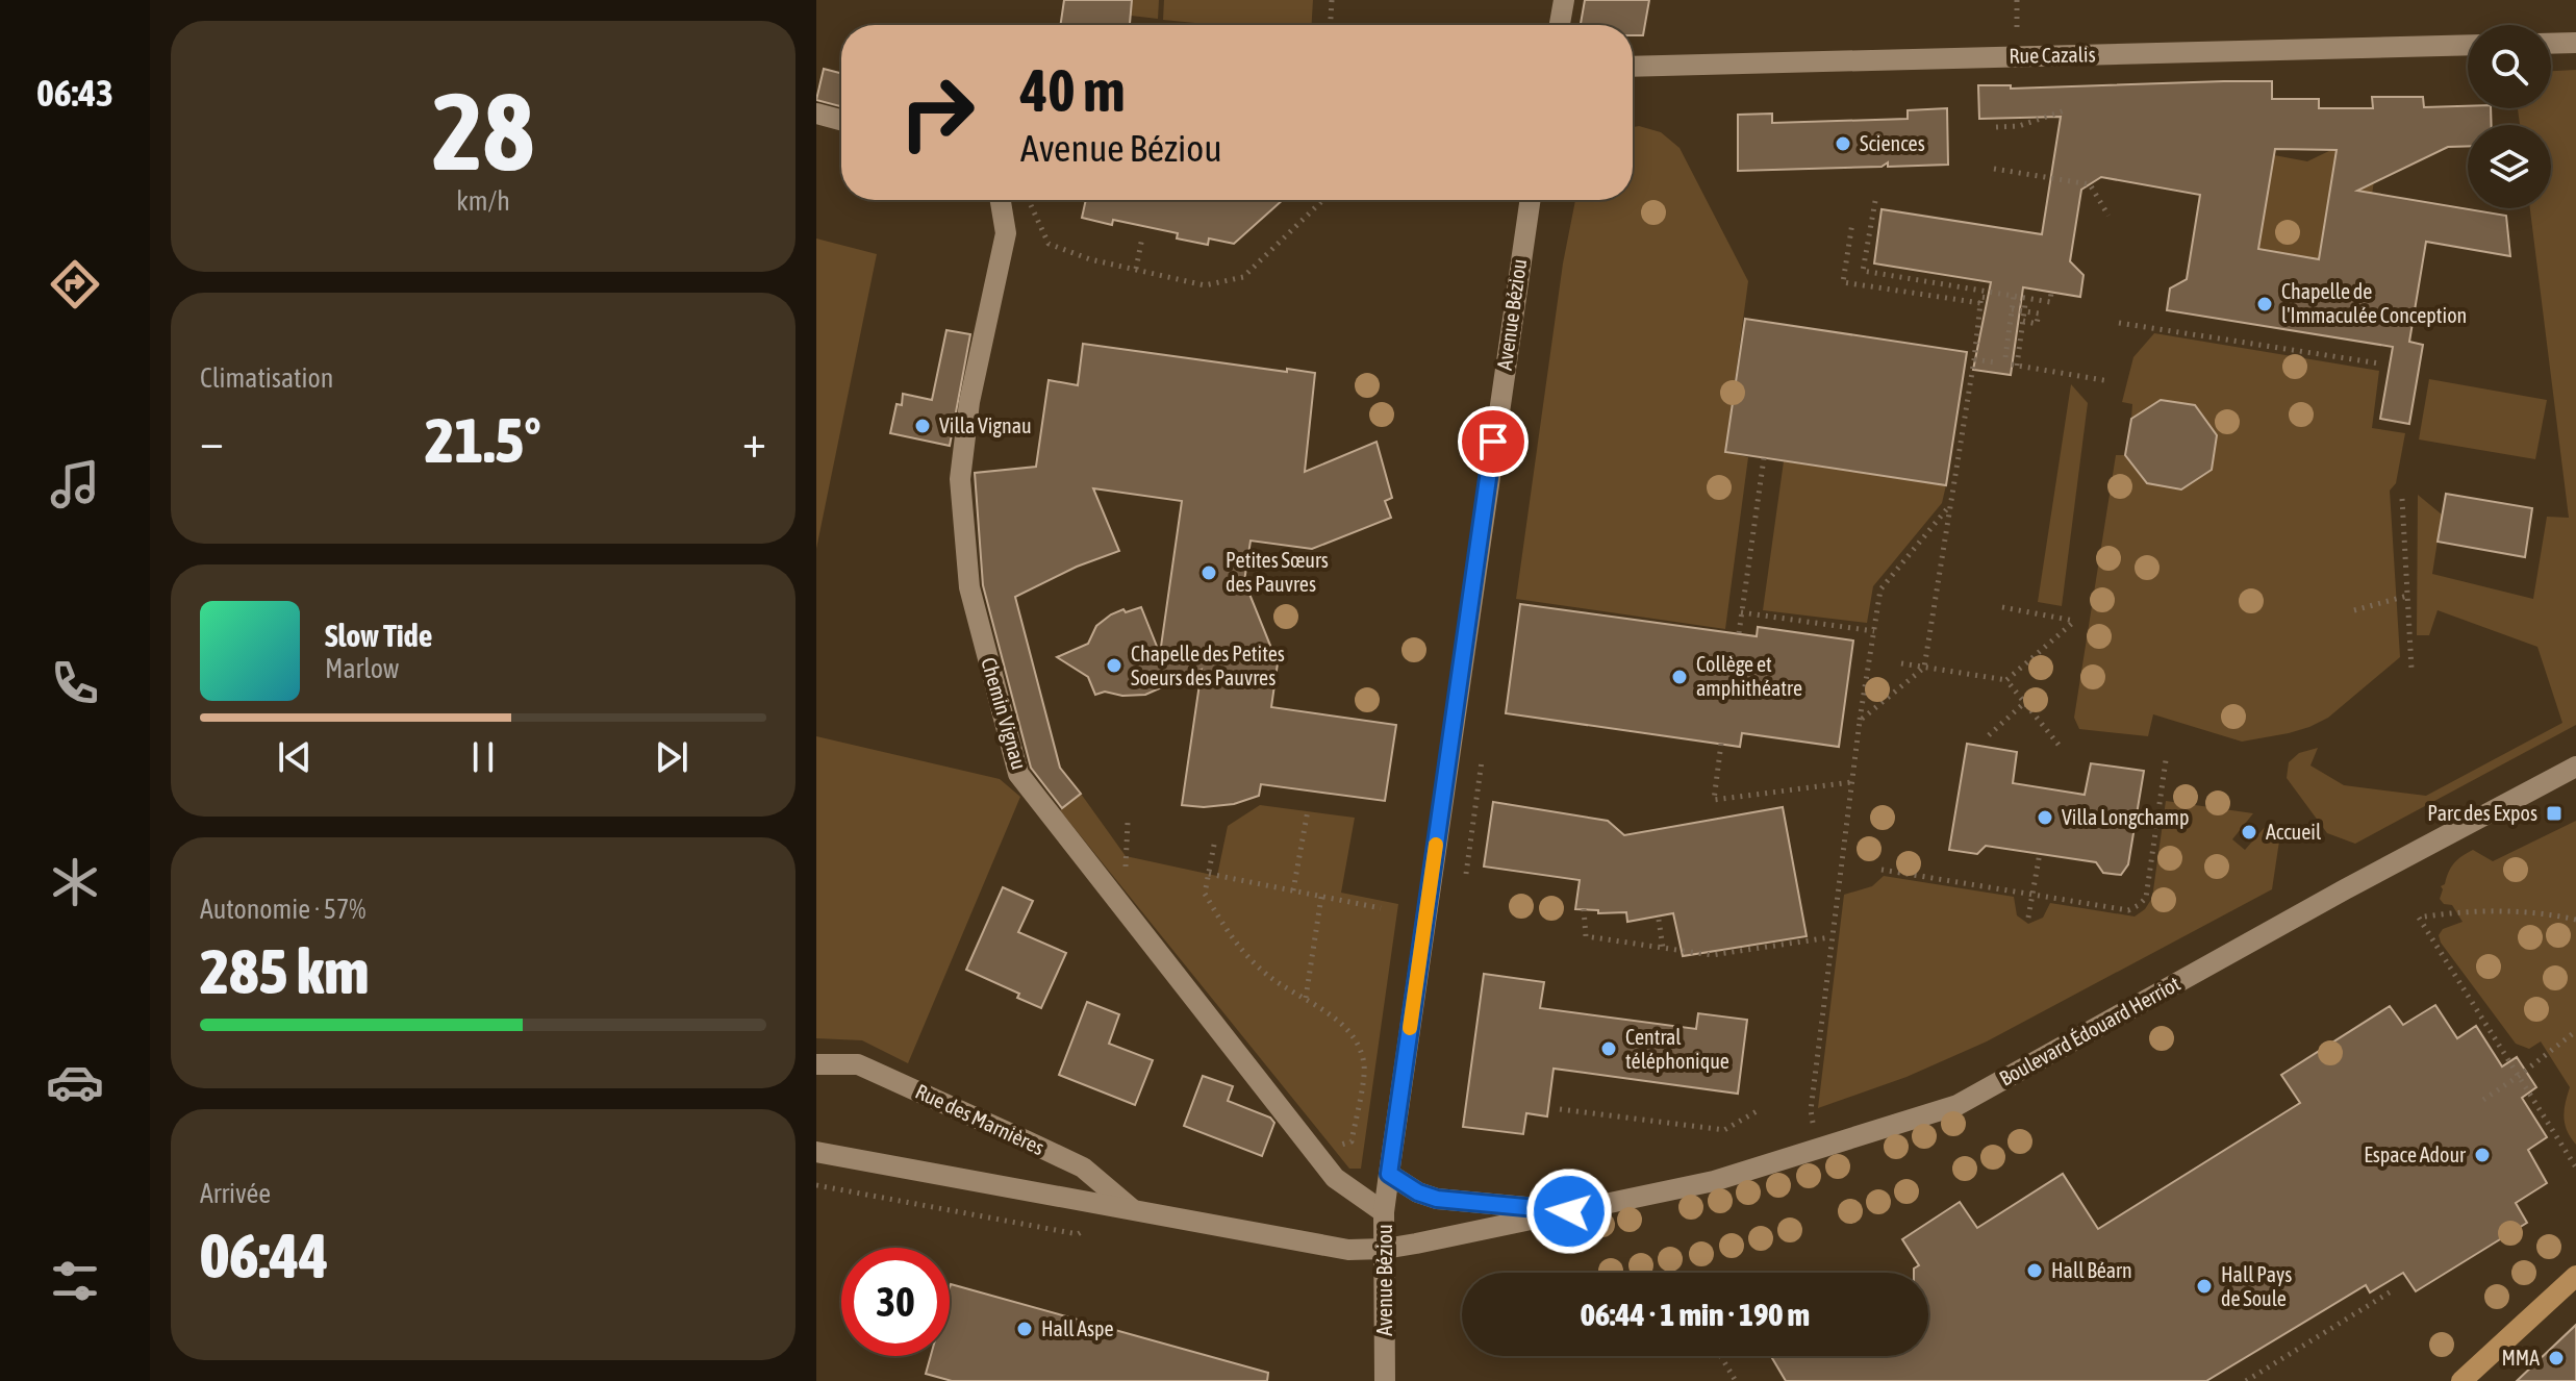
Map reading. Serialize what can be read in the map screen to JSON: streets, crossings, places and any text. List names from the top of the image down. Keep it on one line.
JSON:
{"streets":{"street":["Rue Cazalis","Avenue Béziou","Chemin Vignau","Boulevard Édouard Herriot","Rue des Marnières"]},"crossings":[["Avenue Béziou","Chemin Vignau"],["Avenue Béziou","Boulevard Édouard Herriot"],["Avenue Béziou","Rue des Marnières"],["Boulevard Édouard Herriot","Rue des Marnières"]],"places":{"other":["Sciences","Chapelle de l'Immaculée Conception","Villa Vignau","Petites Sœurs des Pauvres","Chapelle des Petites Soeurs des Pauvres","Collège et amphithéatre","Villa Longchamp","Accueil","Central téléphonique","Espace Adour","Hall Béarn","Hall Pays de Soule","Hall Aspe","MMA"],"transit":["Parc des Expos"]},"page":{"tabs":"06:43","tile":[["28","km/h"],"Climatisation",["Autonomie · 57%","285 km"],["Arrivée","06:44"]],"turn":["40 m","Avenue Béziou"],"heat":["−","21.5°","+"],"song":["Slow Tide","Marlow"],"limit":"30","trip":"06:44 · 1 min · 190 m"}}
